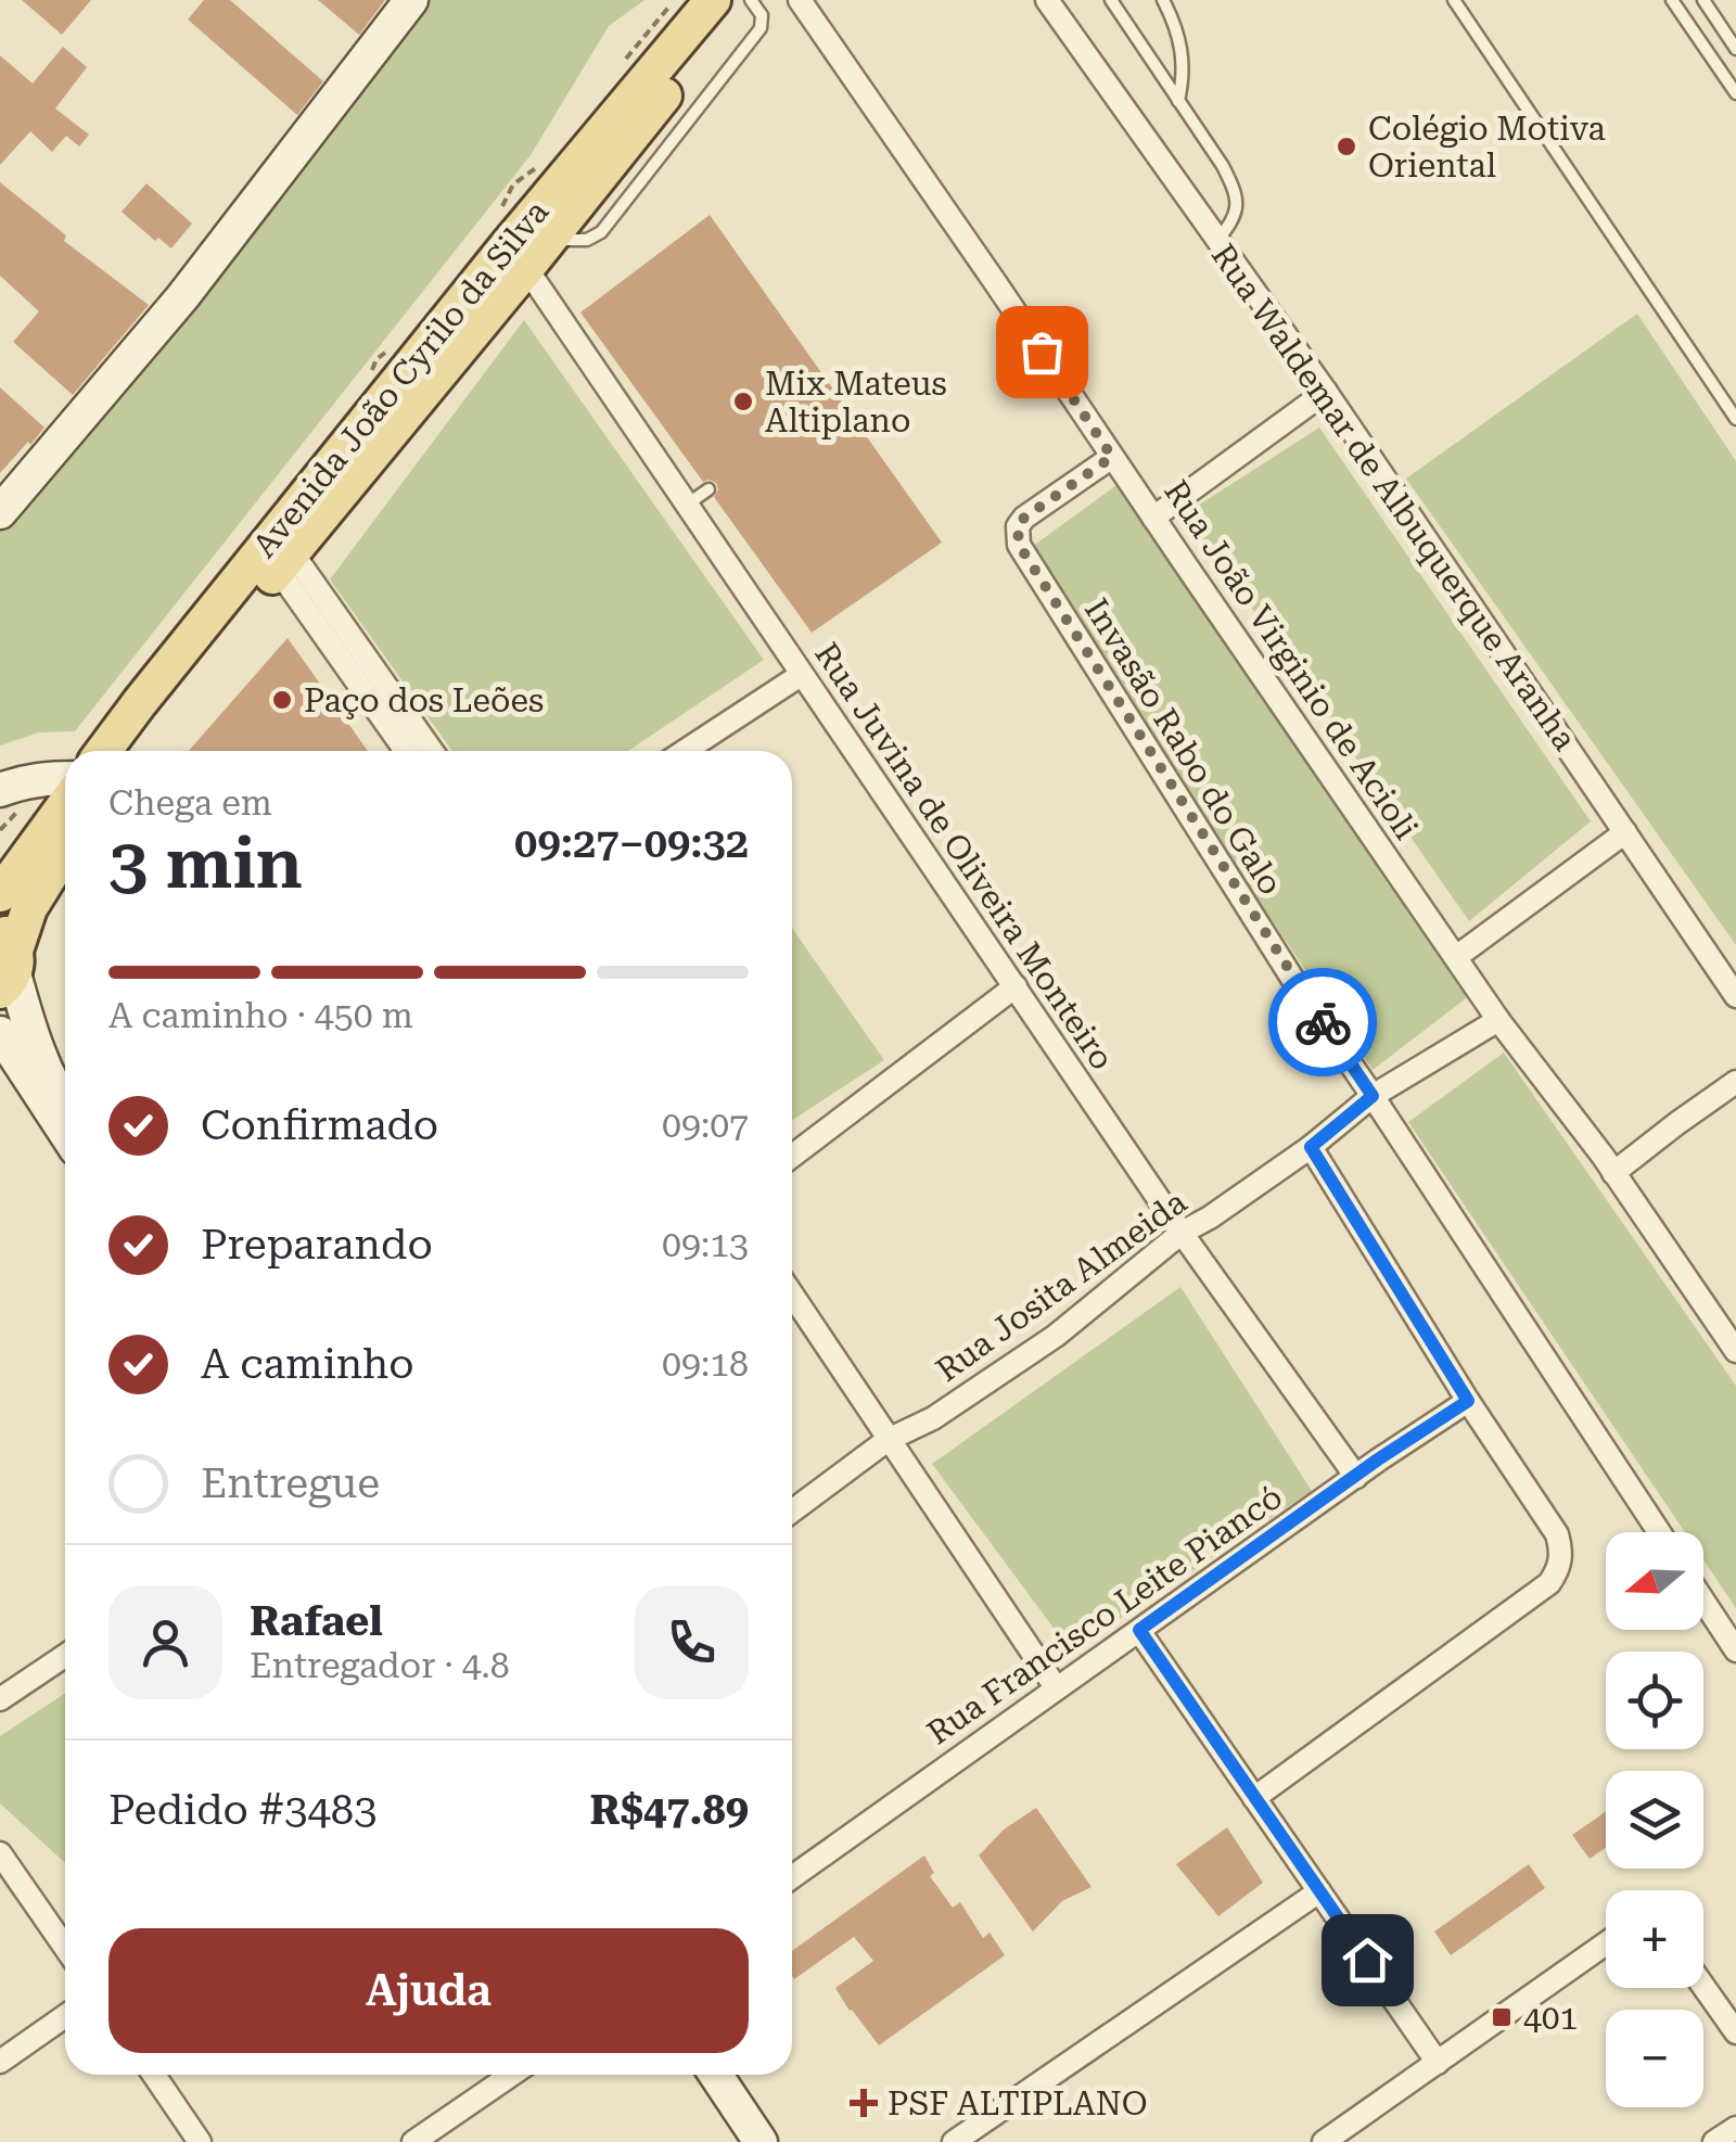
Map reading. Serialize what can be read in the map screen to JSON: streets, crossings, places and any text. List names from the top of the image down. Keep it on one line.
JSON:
{"streets":{"main road":["Avenida João Cyrilo da Silva"],"street":["Rua Waldemar de Albuquerque Aranha","Rua João Virginio de Acioli","Invasão Rabo do Galo","Rua Juvina de Oliveira Monteiro","Rua Josita Almeida","Rua Francisco Leite Piancó"]},"crossings":[["Avenida João Cyrilo da Silva","Rua Juvina de Oliveira Monteiro"],["Rua João Virginio de Acioli","Invasão Rabo do Galo"],["Rua João Virginio de Acioli","Rua Josita Almeida"],["Invasão Rabo do Galo","Rua Josita Almeida"],["Rua Juvina de Oliveira Monteiro","Rua Josita Almeida"],["Rua Juvina de Oliveira Monteiro","Rua Francisco Leite Piancó"]],"places":{"other":["Colégio Motiva Oriental","Mix Mateus Altiplano","Paço dos Leões"],"transit":["401"],"health":["PSF ALTIPLANO"]},"north":"left","page":{"heading":["3 min","Chega em","09:27–09:32"],"panel":["Rafael","Entregador · 4.8","Pedido #3483","R$47.89"],"bar":"A caminho · 450 m","list":[["Confirmado","09:07"],["Preparando","09:13"],["A caminho","09:18"],"Entregue"],"map_buttons":["+","−"],"buttons":"Ajuda"}}
